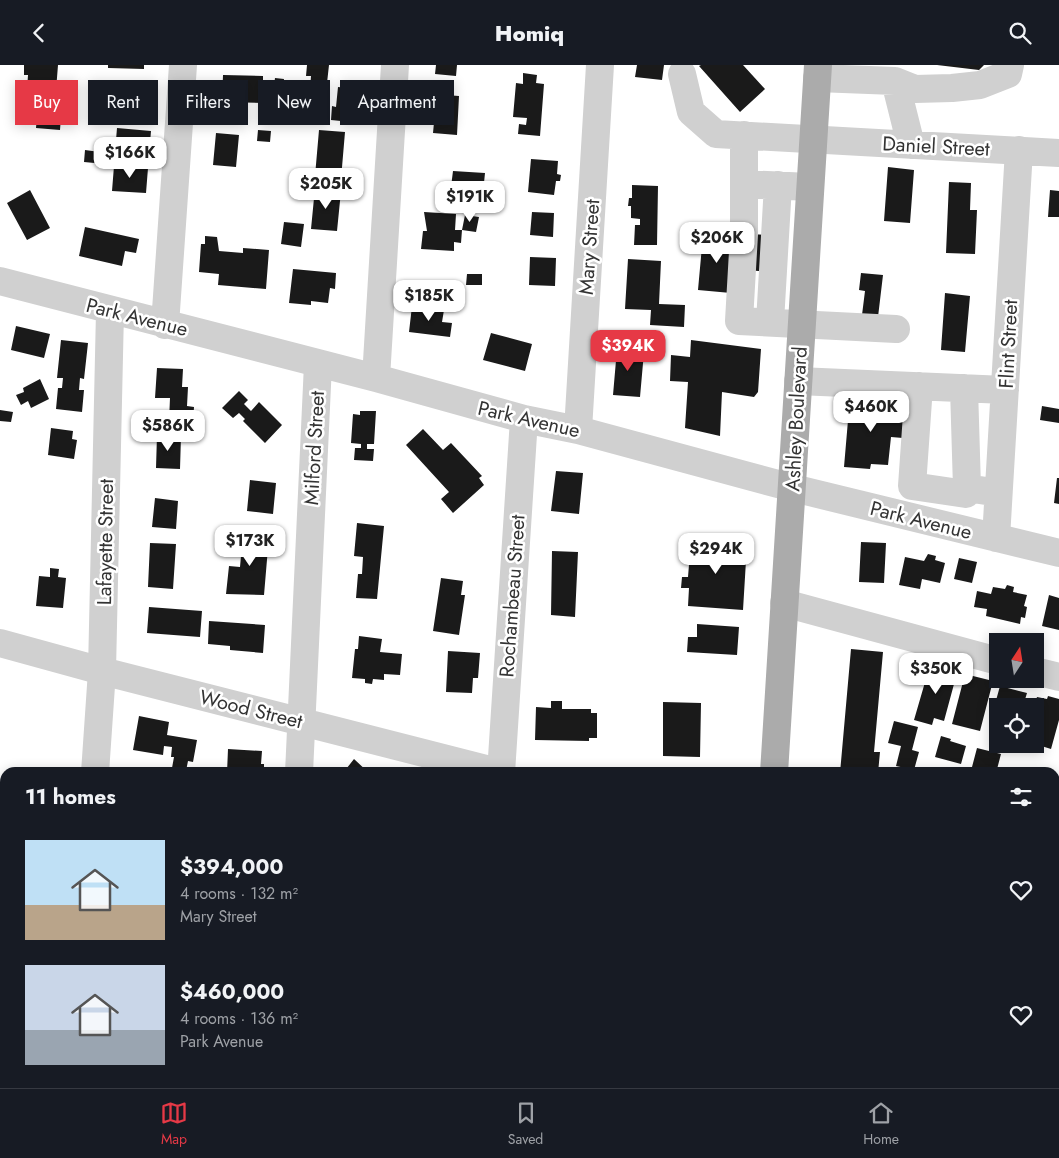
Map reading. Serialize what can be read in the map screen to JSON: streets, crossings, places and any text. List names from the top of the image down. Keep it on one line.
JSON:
{"streets":{"main road":["Ashley Boulevard"],"street":["Daniel Street","Mary Street","Park Avenue","Flint Street","Milford Street","Lafayette Street","Rochambeau Street","Wood Street"]},"crossings":[["Daniel Street","Flint Street"],["Daniel Street","Ashley Boulevard"],["Mary Street","Park Avenue"],["Park Avenue","Flint Street"],["Park Avenue","Ashley Boulevard"],["Park Avenue","Milford Street"],["Park Avenue","Lafayette Street"],["Park Avenue","Rochambeau Street"],["Milford Street","Wood Street"],["Lafayette Street","Wood Street"]],"north":"top","page":{"header":"Homiq","chip":["Buy","Rent","Filters","New","Apartment"],"price":["$166K","$205K","$191K","$206K","$185K","$394K","$460K","$586K","$173K","$294K","$350K"],"heading":"11 homes","list":[{"name":"$394,000","note":"4 rooms · 132 m² · Mary Street"},{"name":"$460,000","note":"4 rooms · 136 m² · Park Avenue"}],"tabs":["Map","Saved","Home"]}}
